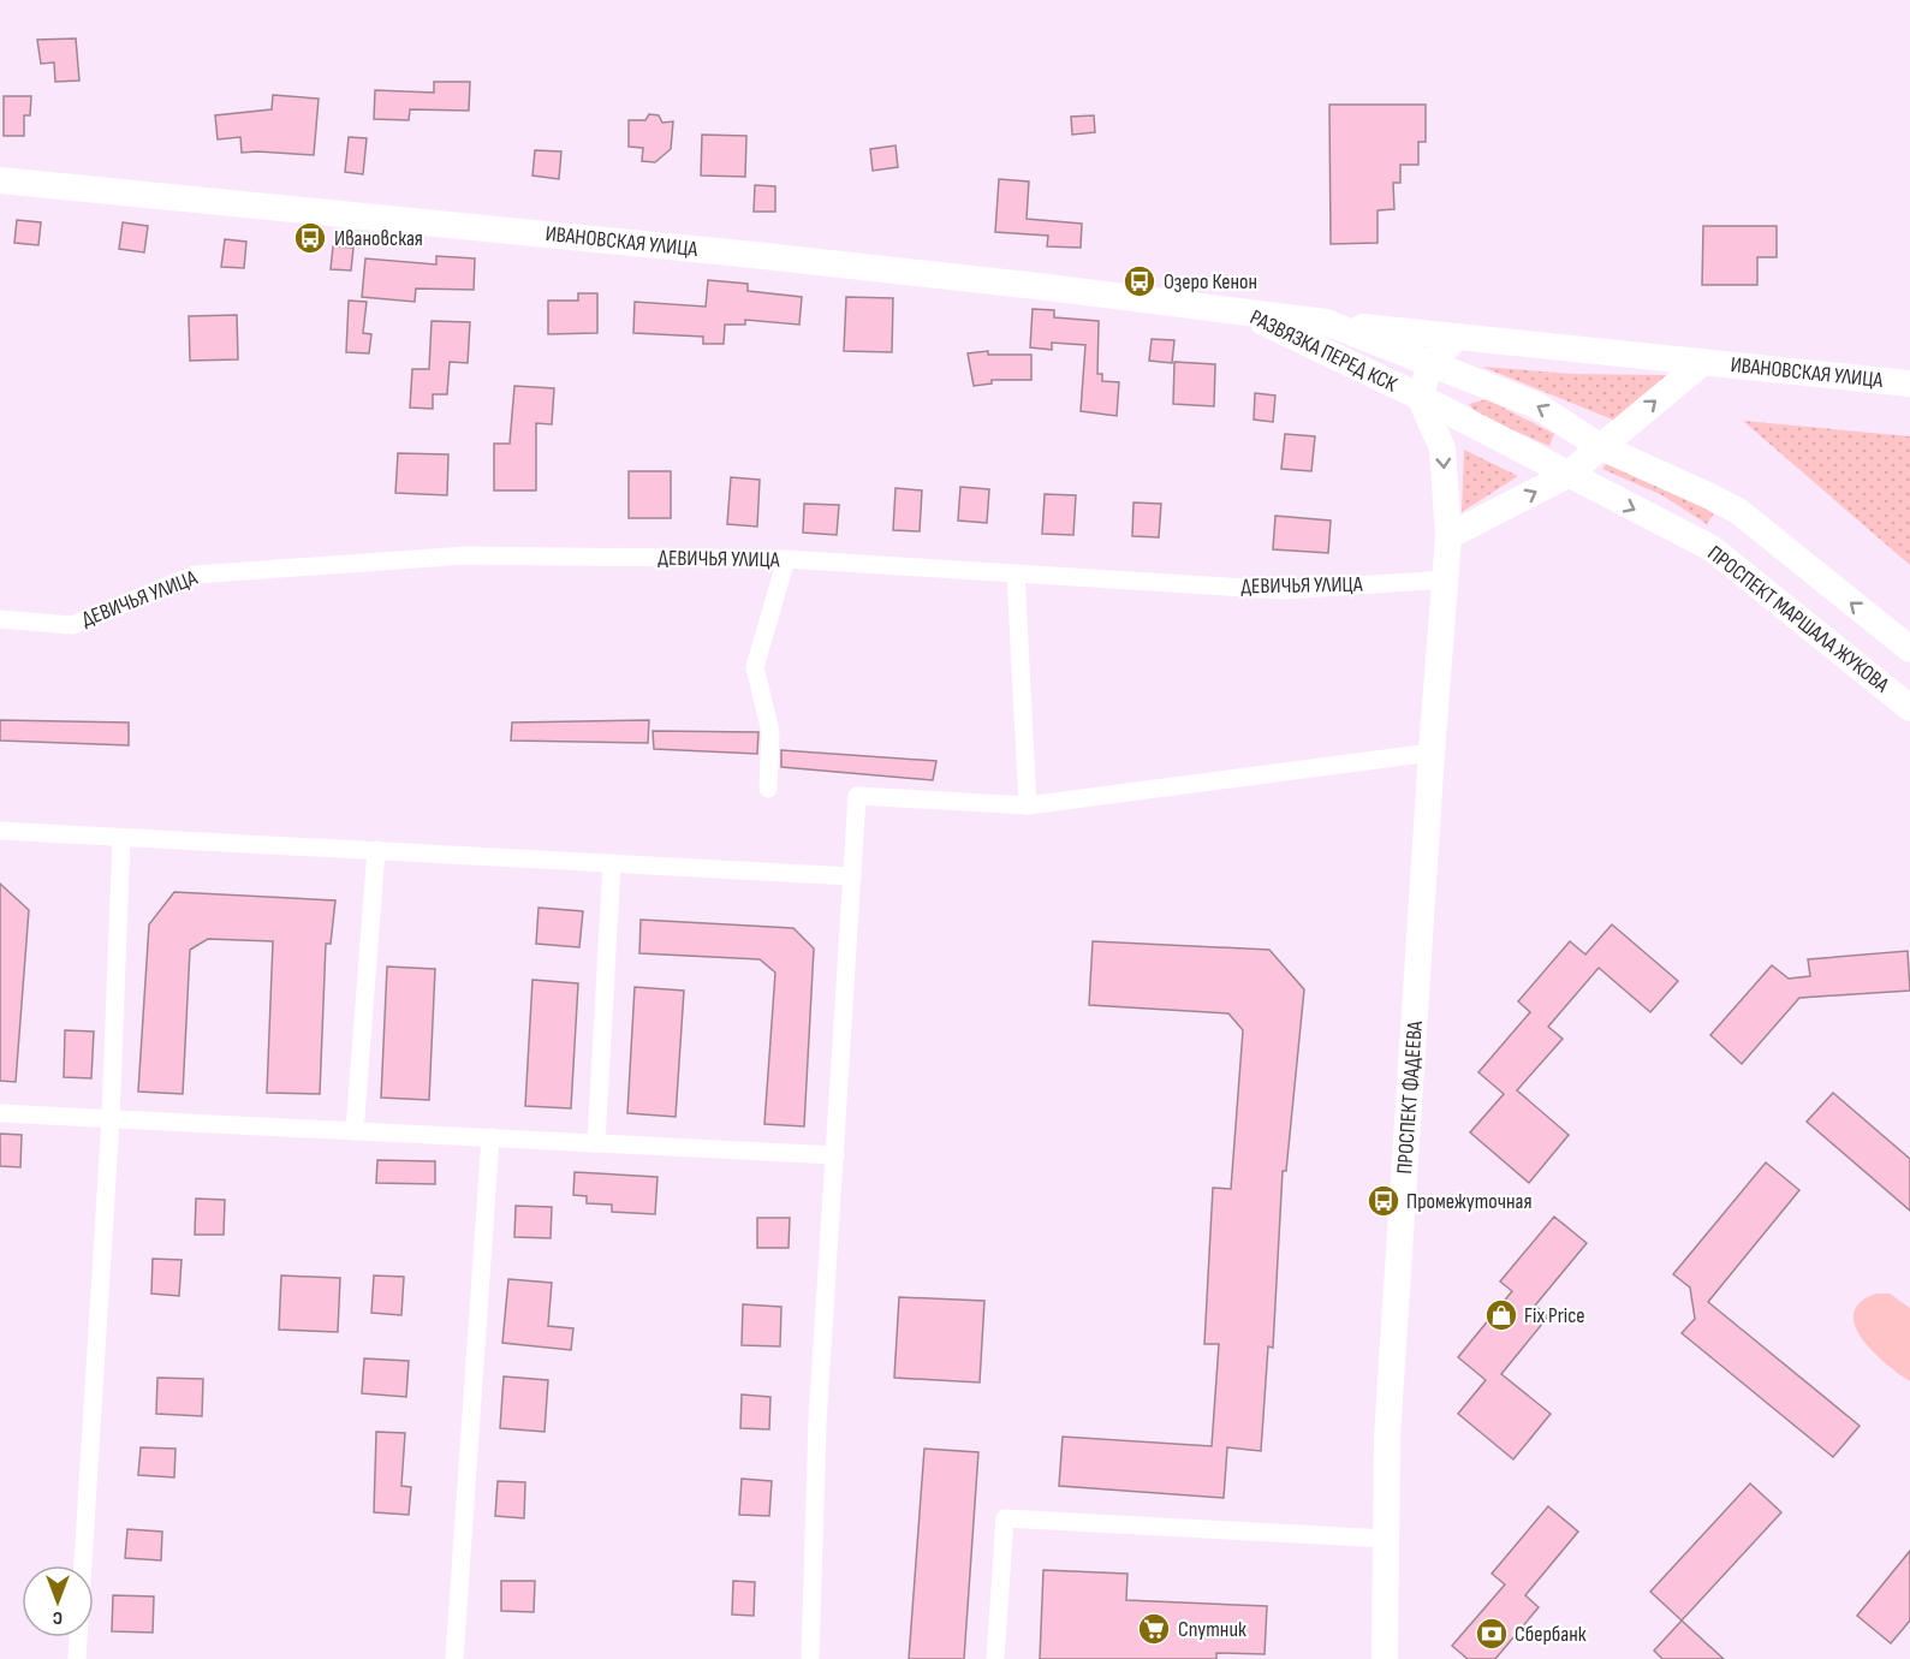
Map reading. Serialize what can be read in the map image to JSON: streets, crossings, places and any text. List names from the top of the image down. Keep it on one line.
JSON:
{"streets":{"main road":["ИВАНОВСКАЯ УЛИЦА","РАЗВЯЗКА ПЕРЕД КСК","ПРОСПЕКТ МАРШАЛА ЖУКОВА","ПРОСПЕКТ ФАДЕЕВА"],"street":["ДЕВИЧЬЯ УЛИЦА"]},"crossings":[["ИВАНОВСКАЯ УЛИЦА","РАЗВЯЗКА ПЕРЕД КСК"],["РАЗВЯЗКА ПЕРЕД КСК","ПРОСПЕКТ МАРШАЛА ЖУКОВА"],["РАЗВЯЗКА ПЕРЕД КСК","ПРОСПЕКТ ФАДЕЕВА"],["ДЕВИЧЬЯ УЛИЦА","ПРОСПЕКТ ФАДЕЕВА"]],"places":{"bus stop":["Ивановская","Озеро Кенон","Промежуточная"],"shop":["Fix Price"],"supermarket":["Спутник"],"bank":["Сбербанк"]},"north":"bottom"}
